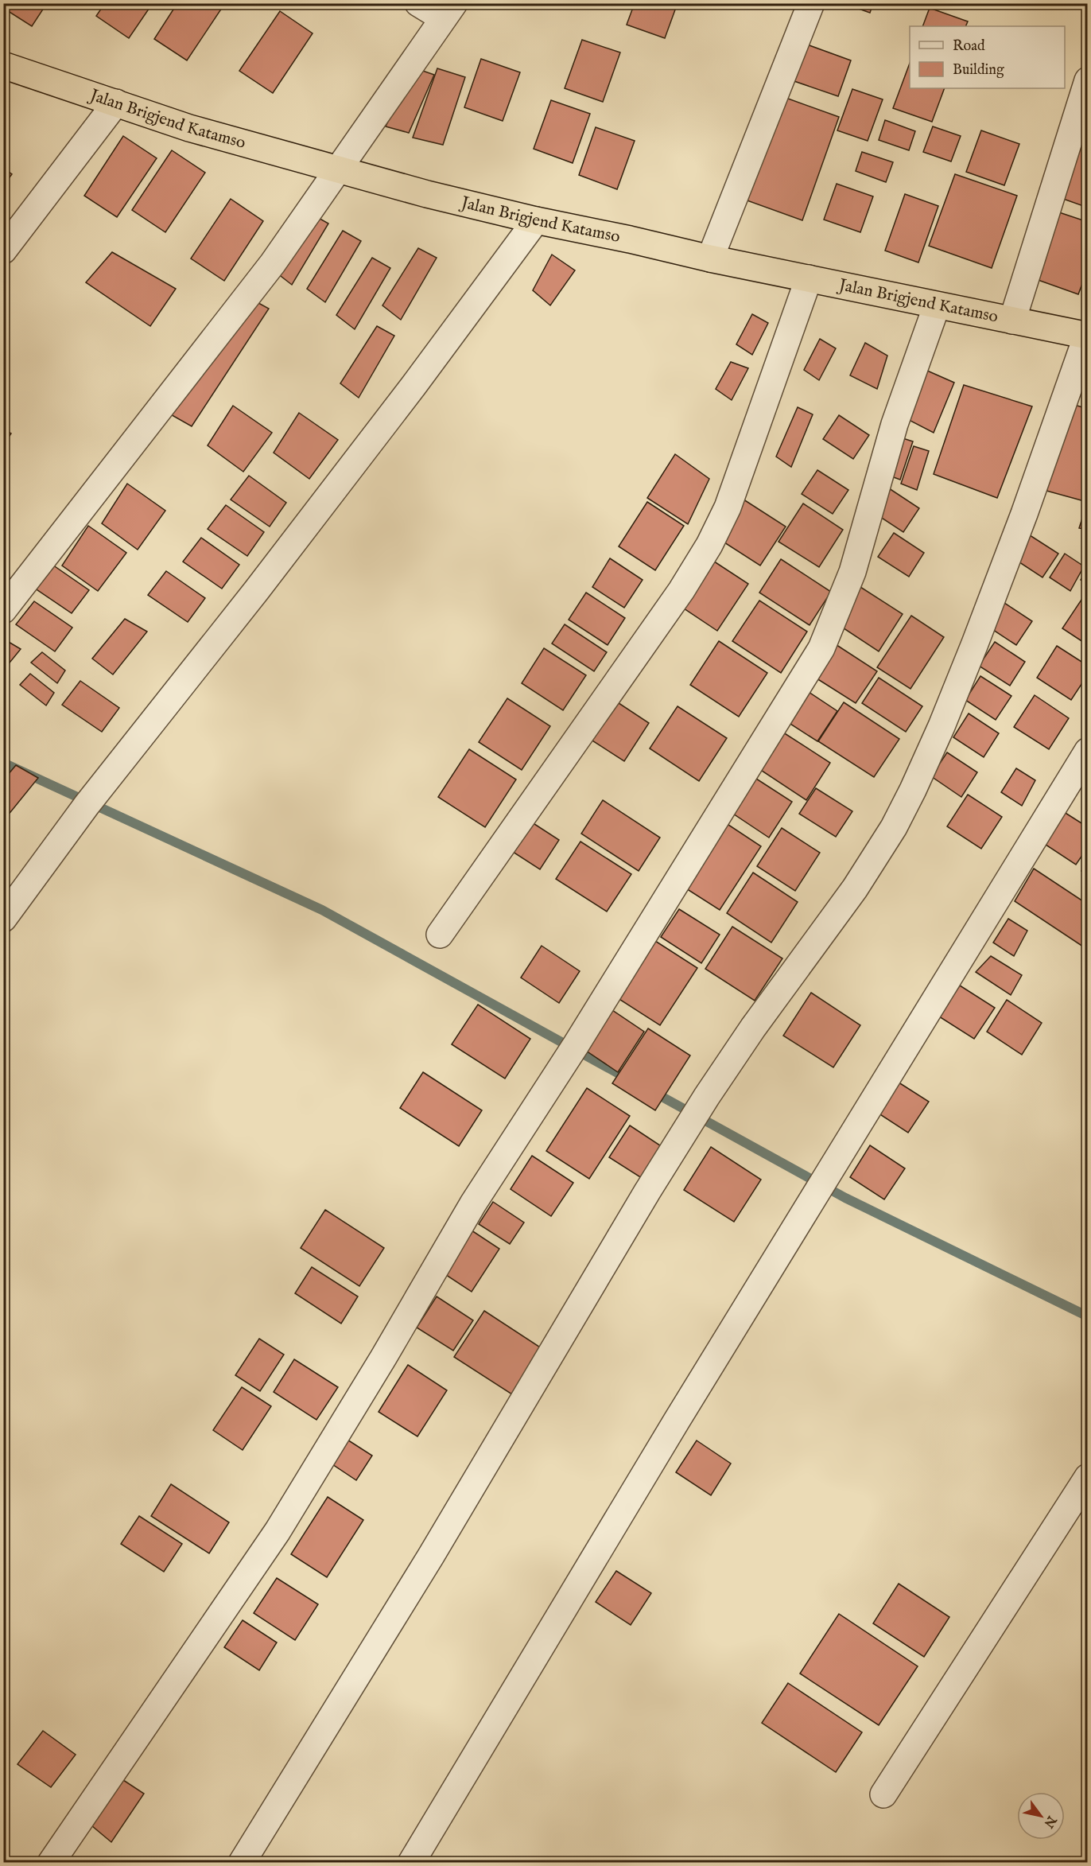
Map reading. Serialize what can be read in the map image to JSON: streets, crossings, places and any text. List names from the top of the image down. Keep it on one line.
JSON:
{"streets":{"highway":["Jalan Brigjend Katamso"]},"legend":["Road","Building"],"north":"bottom right"}
